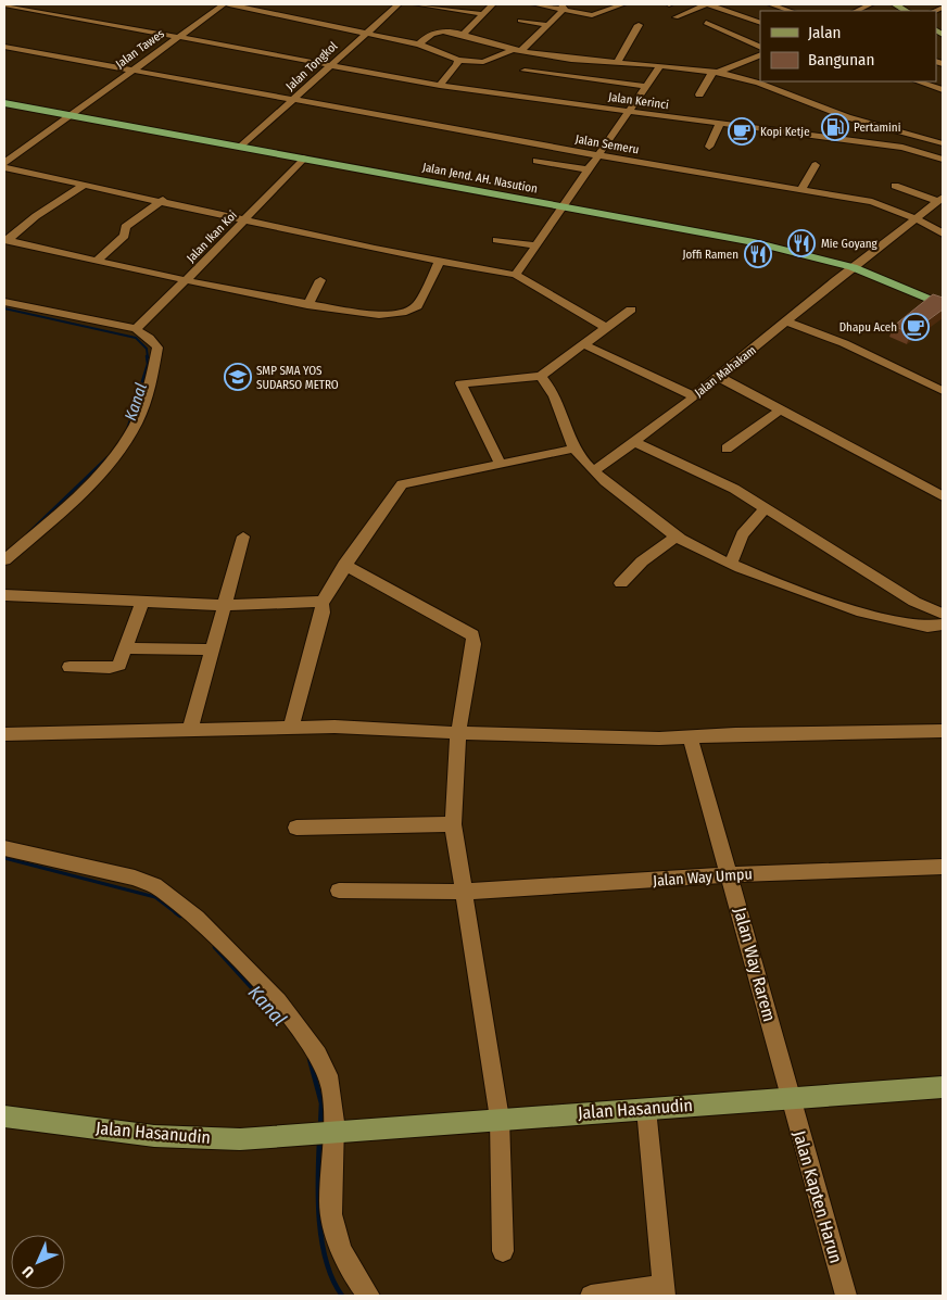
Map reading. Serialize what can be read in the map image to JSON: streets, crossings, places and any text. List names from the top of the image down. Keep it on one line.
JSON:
{"streets":{"highway":["Jalan Jend. AH. Nasution"],"main road":["Jalan Hasanudin"],"street":["Jalan Tawes","Jalan Tongkol","Jalan Kerinci","Jalan Semeru","Jalan Ikan Koi","Jalan Mahakam","Jalan Way Umpu","Jalan Way Rarem","Jalan Kapten Harun"]},"crossings":[["Jalan Tawes","Jalan Kerinci"],["Jalan Tawes","Jalan Semeru"],["Jalan Tawes","Jalan Jend. AH. Nasution"],["Jalan Tongkol","Jalan Kerinci"],["Jalan Tongkol","Jalan Semeru"],["Jalan Tongkol","Jalan Jend. AH. Nasution"],["Jalan Semeru","Jalan Mahakam"],["Jalan Jend. AH. Nasution","Jalan Ikan Koi"],["Jalan Jend. AH. Nasution","Jalan Mahakam"],["Jalan Way Umpu","Jalan Way Rarem"],["Jalan Way Rarem","Jalan Hasanudin"],["Jalan Way Rarem","Jalan Kapten Harun"],["Jalan Hasanudin","Jalan Kapten Harun"]],"water":["Kanal"],"places":{"fuel station":["Pertamini"],"cafe":["Kopi Ketje","Dhapu Aceh"],"restaurant":["Mie Goyang","Joffi Ramen"],"school or university":["SMP SMA YOS SUDARSO METRO"]},"legend":["Jalan","Bangunan"],"north":"bottom left"}
